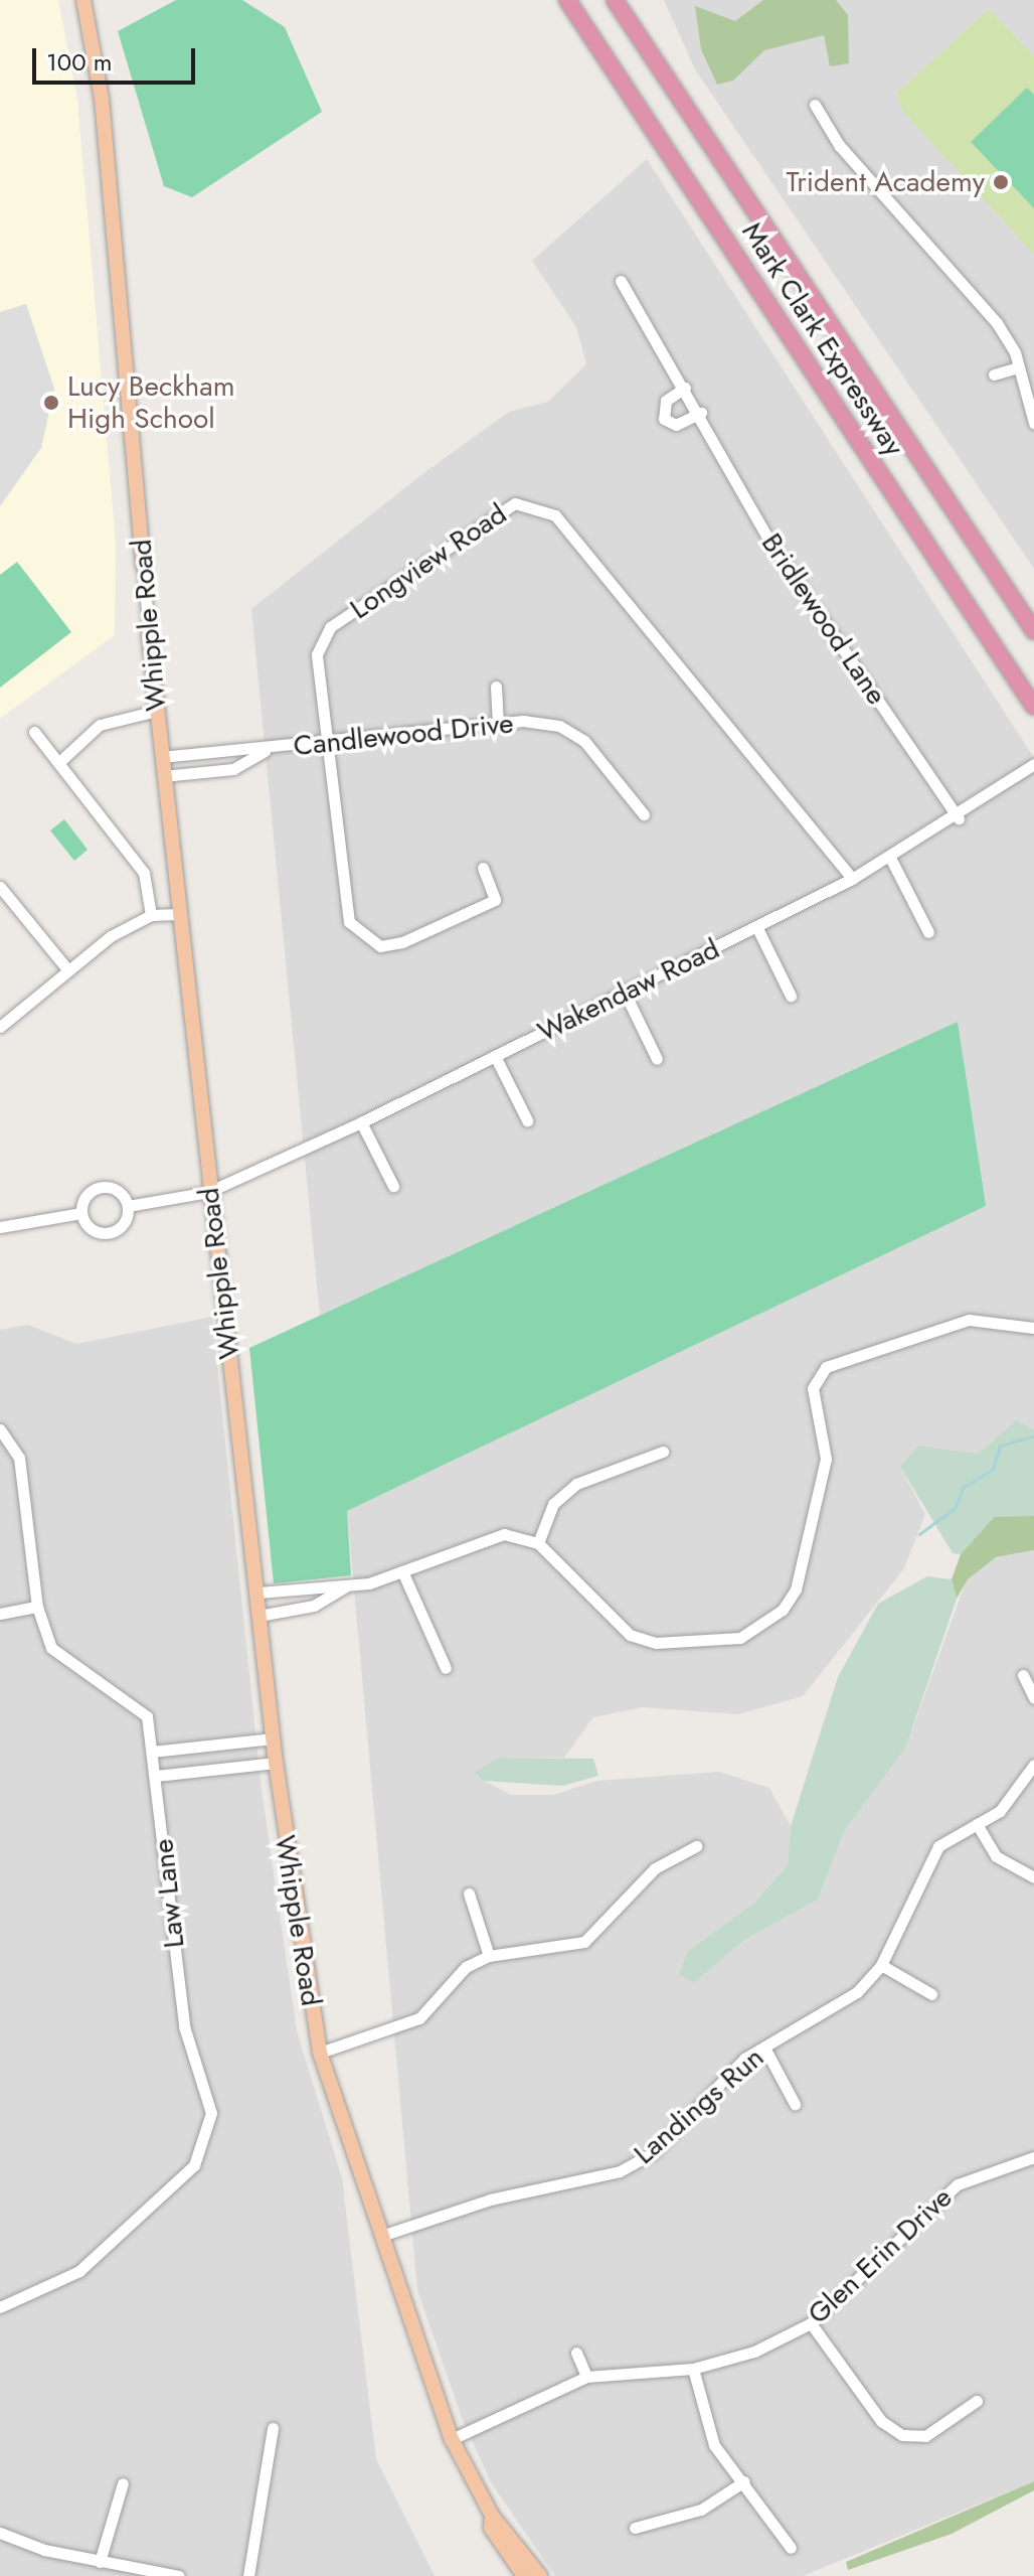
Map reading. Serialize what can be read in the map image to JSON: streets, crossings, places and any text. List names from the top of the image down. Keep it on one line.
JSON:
{"streets":{"highway":["Mark Clark Expressway"],"main road":["Whipple Road"],"street":["Longview Road","Bridlewood Lane","Candlewood Drive","Wakendaw Road","Law Lane","Landings Run","Glen Erin Drive"]},"crossings":[["Longview Road","Candlewood Drive"],["Longview Road","Wakendaw Road"],["Bridlewood Lane","Wakendaw Road"],["Whipple Road","Candlewood Drive"],["Whipple Road","Wakendaw Road"],["Whipple Road","Landings Run"],["Whipple Road","Glen Erin Drive"]],"places":["Trident Academy","Lucy Beckham High School"],"scale_bar":"100 m"}
